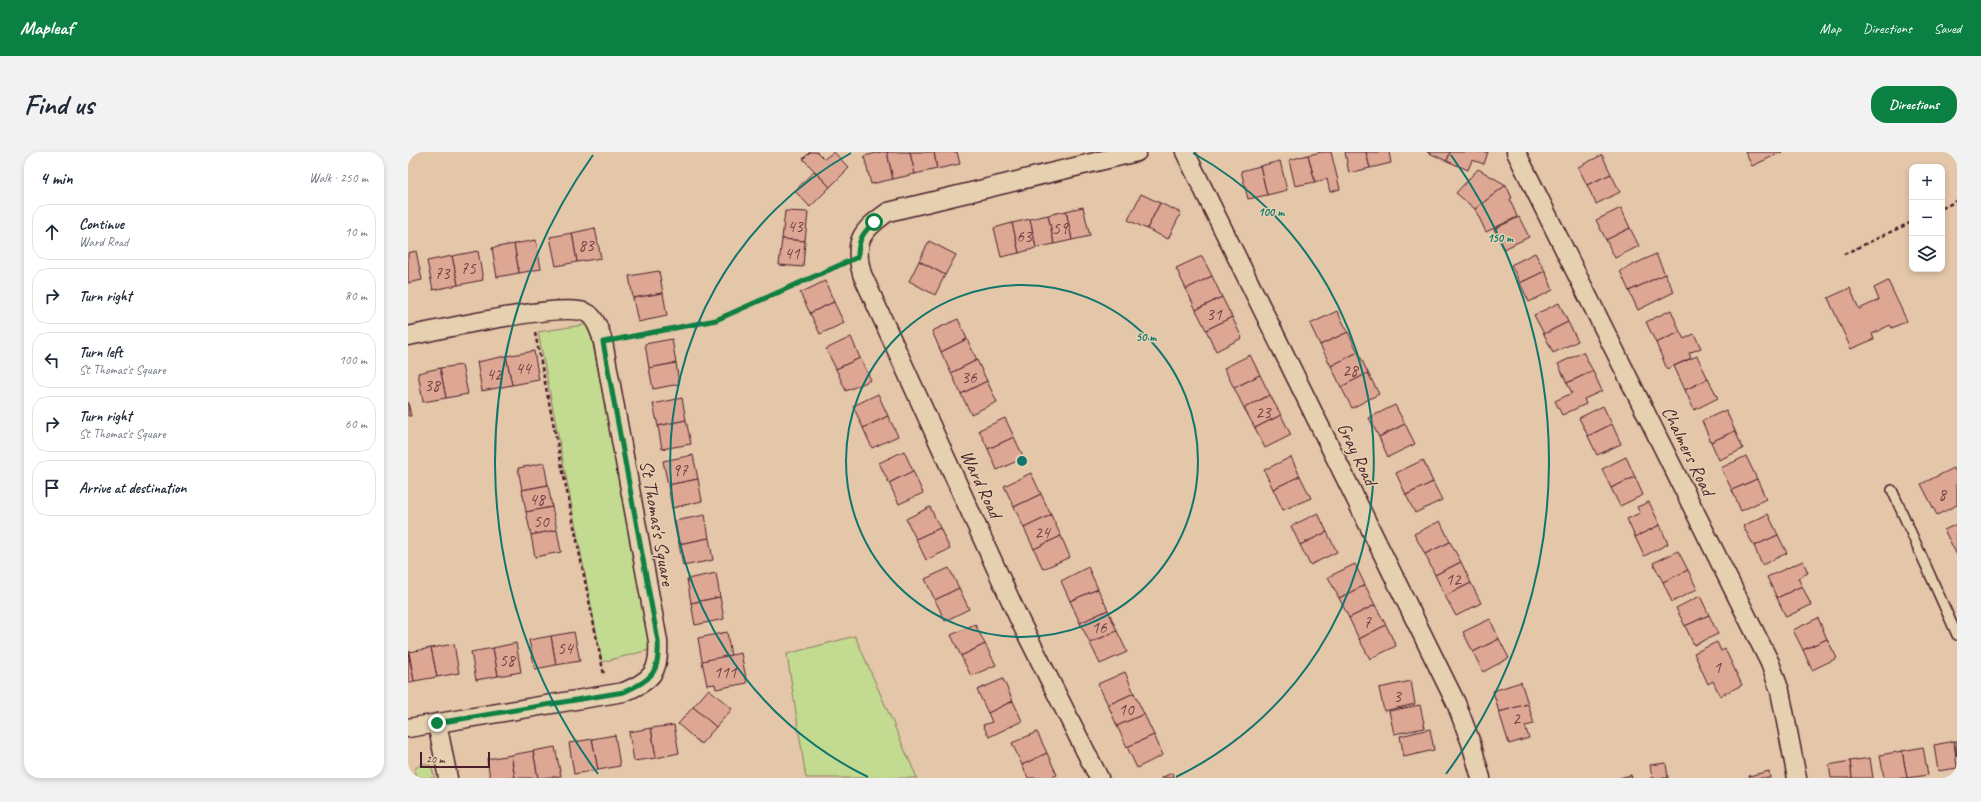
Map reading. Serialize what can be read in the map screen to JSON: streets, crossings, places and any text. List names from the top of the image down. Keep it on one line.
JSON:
{"streets":{"street":["Chalmers Road","Gray Road","Ward Road","St Thomas's Square"]},"house_numbers":["43","59","63","83","41","75","73","31","44","28","42","36","38","23","97","8","48","50","24","12","7","16","54","58","1","111","3","10","2"],"scale_bar":"20 m","page":{"header":"Mapleaf","nav":["Map","Directions","Saved"],"buttons":"Directions","title":"Find us","heading":["4 min","Walk · 250 m"],"map_buttons":["+","−"],"list":[["Continue","Ward Road","10 m"],["Turn right","80 m"],["Turn left","St Thomas's Square","100 m"],["Turn right","St Thomas's Square","60 m"],"Arrive at destination"],"scale":"20 m"},"rings":["100 m","150 m","50 m"]}
